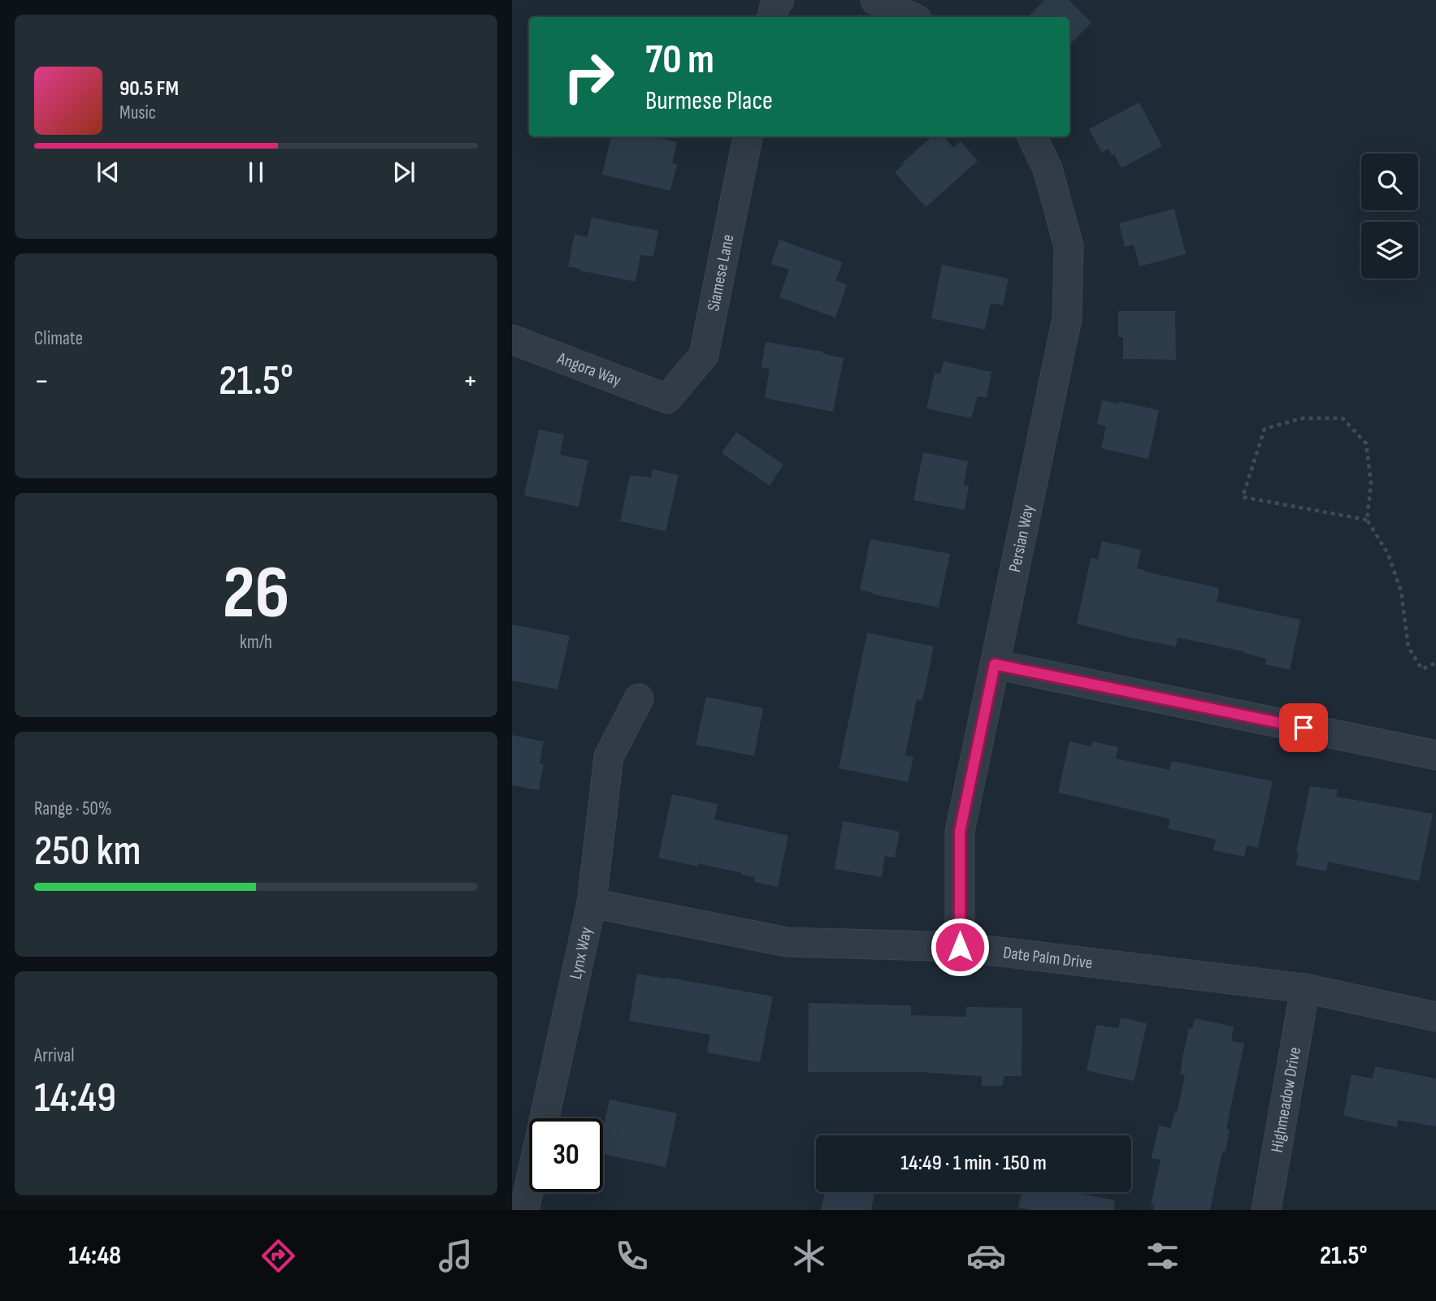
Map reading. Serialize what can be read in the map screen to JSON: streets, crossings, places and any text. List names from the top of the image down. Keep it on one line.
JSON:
{"streets":{"street":["Siamese Lane","Angora Way","Persian Way","Lynx Way","Date Palm Drive","Highmeadow Drive"]},"crossings":[["Siamese Lane","Angora Way"],["Persian Way","Date Palm Drive"],["Lynx Way","Date Palm Drive"],["Date Palm Drive","Highmeadow Drive"]],"page":{"turn":["70 m","Burmese Place"],"song":["90.5 FM","Music"],"tile":["Climate",["26","km/h"],["Range · 50%","250 km"],["Arrival","14:49"]],"heat":["−","21.5°","+"],"limit":"30","trip":"14:49 · 1 min · 150 m","tabs":["14:48","21.5°"]}}
